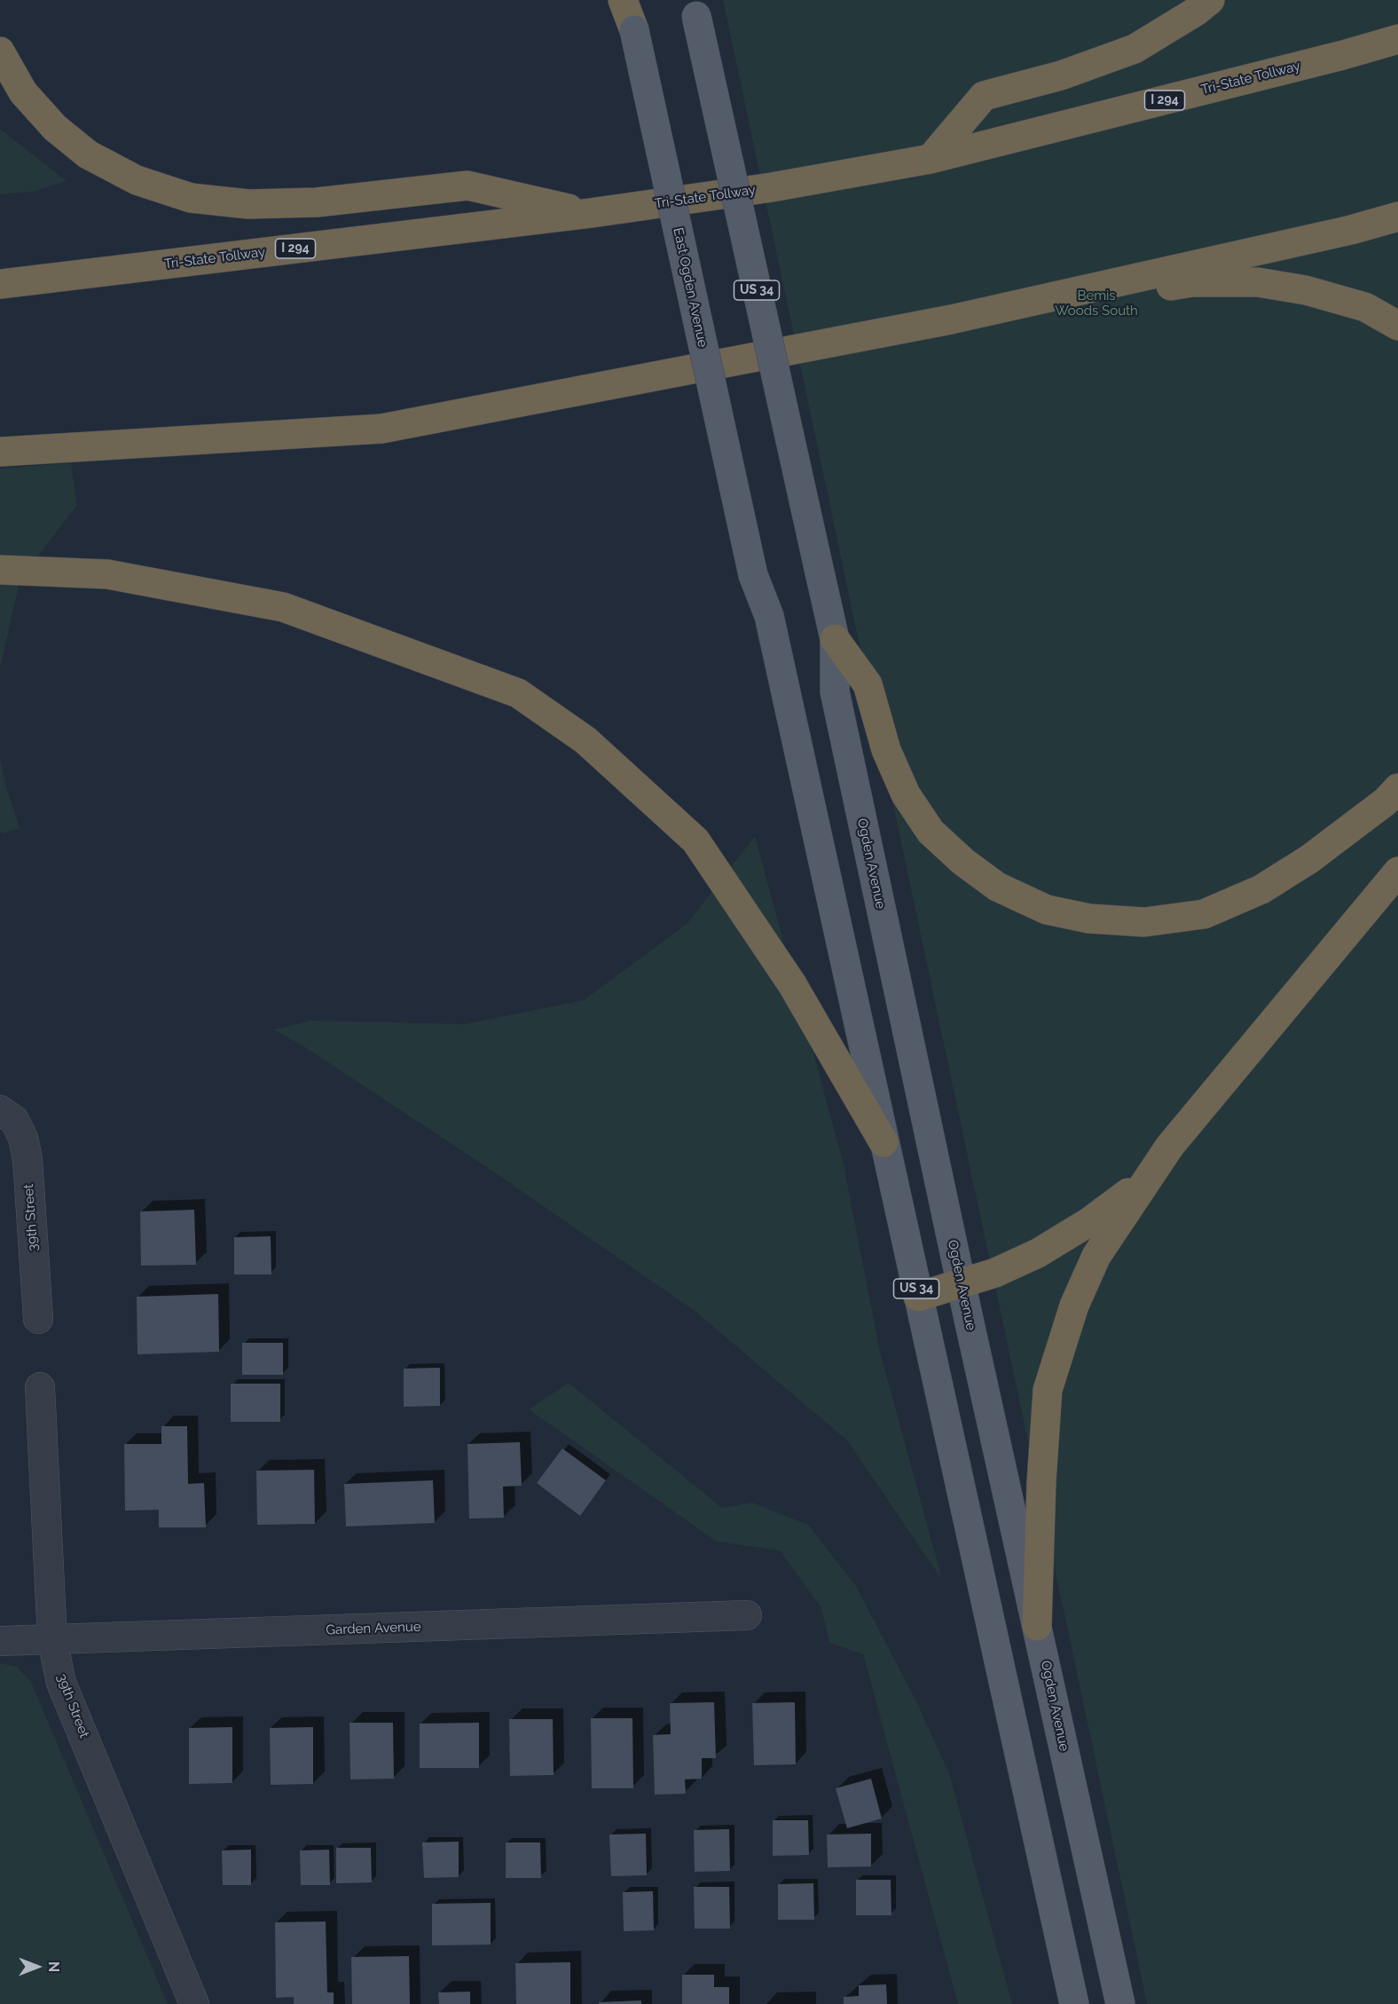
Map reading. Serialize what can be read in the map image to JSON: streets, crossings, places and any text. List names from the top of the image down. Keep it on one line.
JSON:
{"streets":{"highway":["Tri-State Tollway","I 294"],"main road":["East Ogden Avenue","US 34","Ogden Avenue"],"street":["39th Street","Garden Avenue"]},"crossings":[["East Ogden Avenue","US 34"],["39th Street","Garden Avenue"]],"parks":["Bemis Woods South"],"north":"right"}
